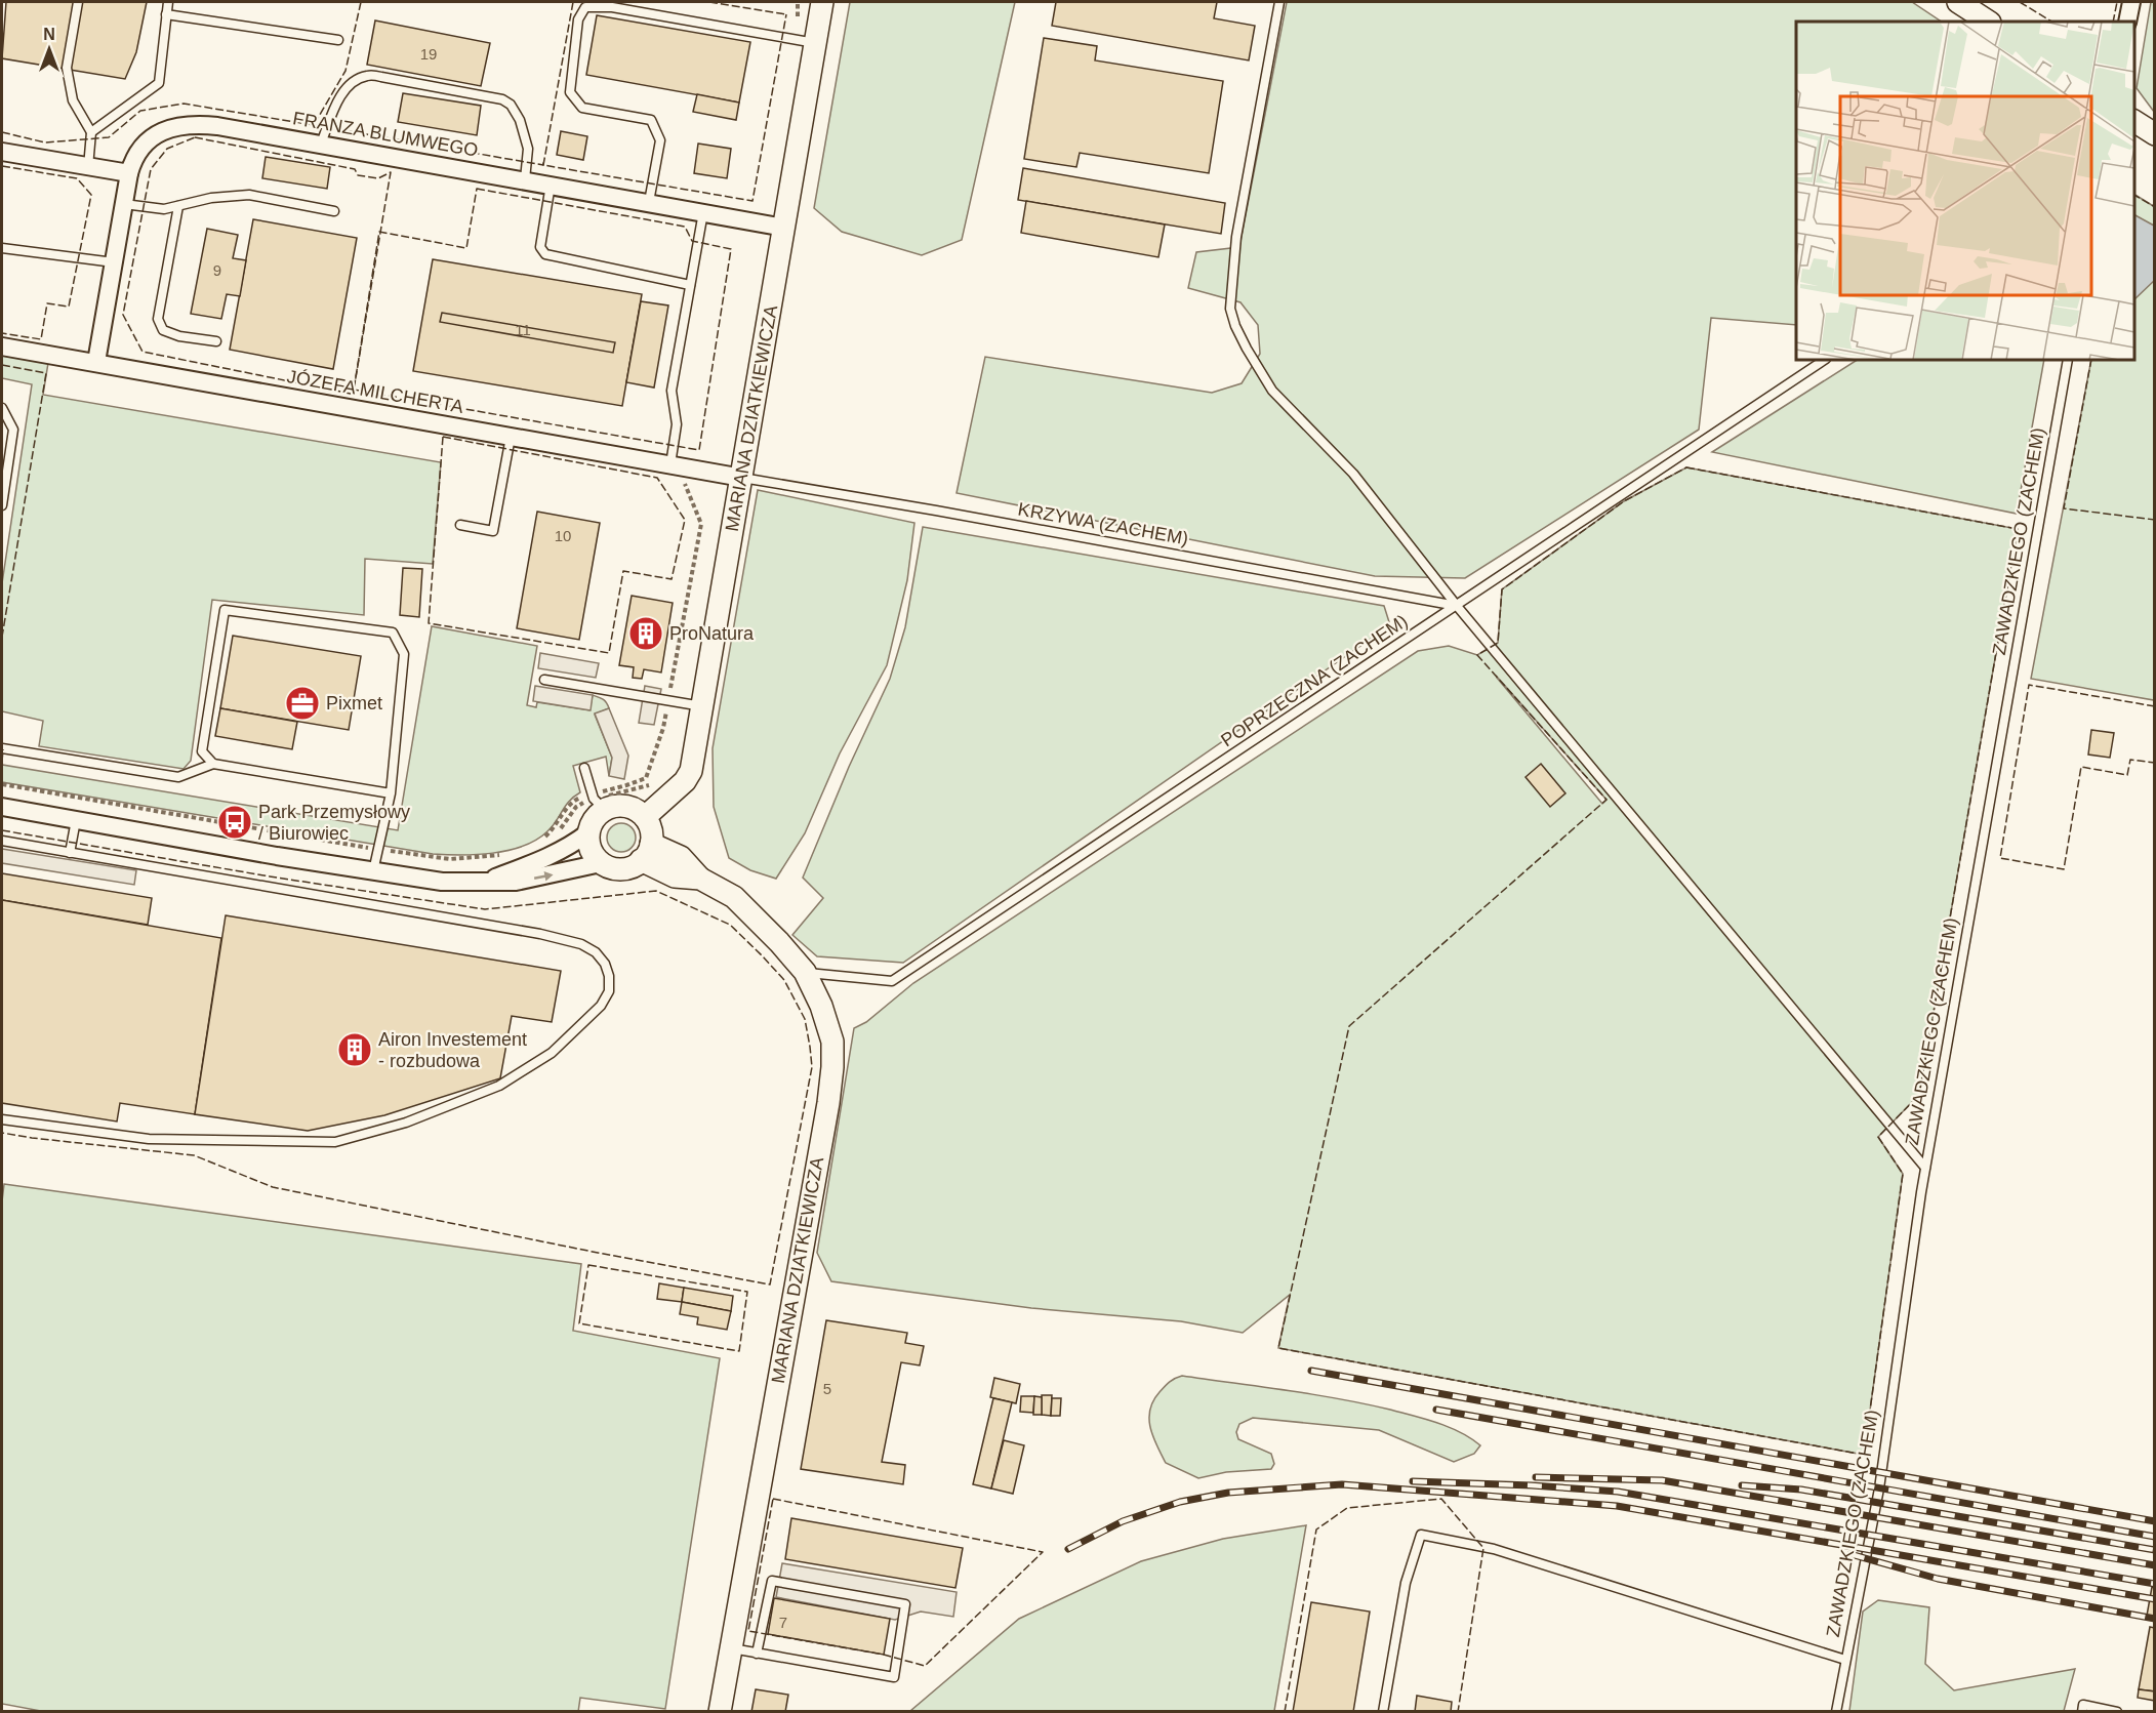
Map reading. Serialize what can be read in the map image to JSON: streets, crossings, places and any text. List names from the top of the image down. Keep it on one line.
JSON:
{"streets":{"street":["FRANZA BLUMWEGO","JÓZEFA MILCHERTA","MARIANA DZIATKIEWICZA"],"lane":["KRZYWA (ZACHEM)","ZAWADZKIEGO (ZACHEM)","POPRZECZNA (ZACHEM)"]},"crossings":[["FRANZA BLUMWEGO","JÓZEFA MILCHERTA"],["FRANZA BLUMWEGO","MARIANA DZIATKIEWICZA"],["JÓZEFA MILCHERTA","MARIANA DZIATKIEWICZA"],["JÓZEFA MILCHERTA","KRZYWA (ZACHEM)"],["MARIANA DZIATKIEWICZA","KRZYWA (ZACHEM)"],["MARIANA DZIATKIEWICZA","POPRZECZNA (ZACHEM)"],["KRZYWA (ZACHEM)","POPRZECZNA (ZACHEM)"]],"places":{"building":["ProNatura","Airon Investement - rozbudowa"],"office":["Pixmet"],"bus stop":["Park Przemysłowy / Biurowiec"]},"house_numbers":["19","9","11","10","5","7"],"north":"top"}
